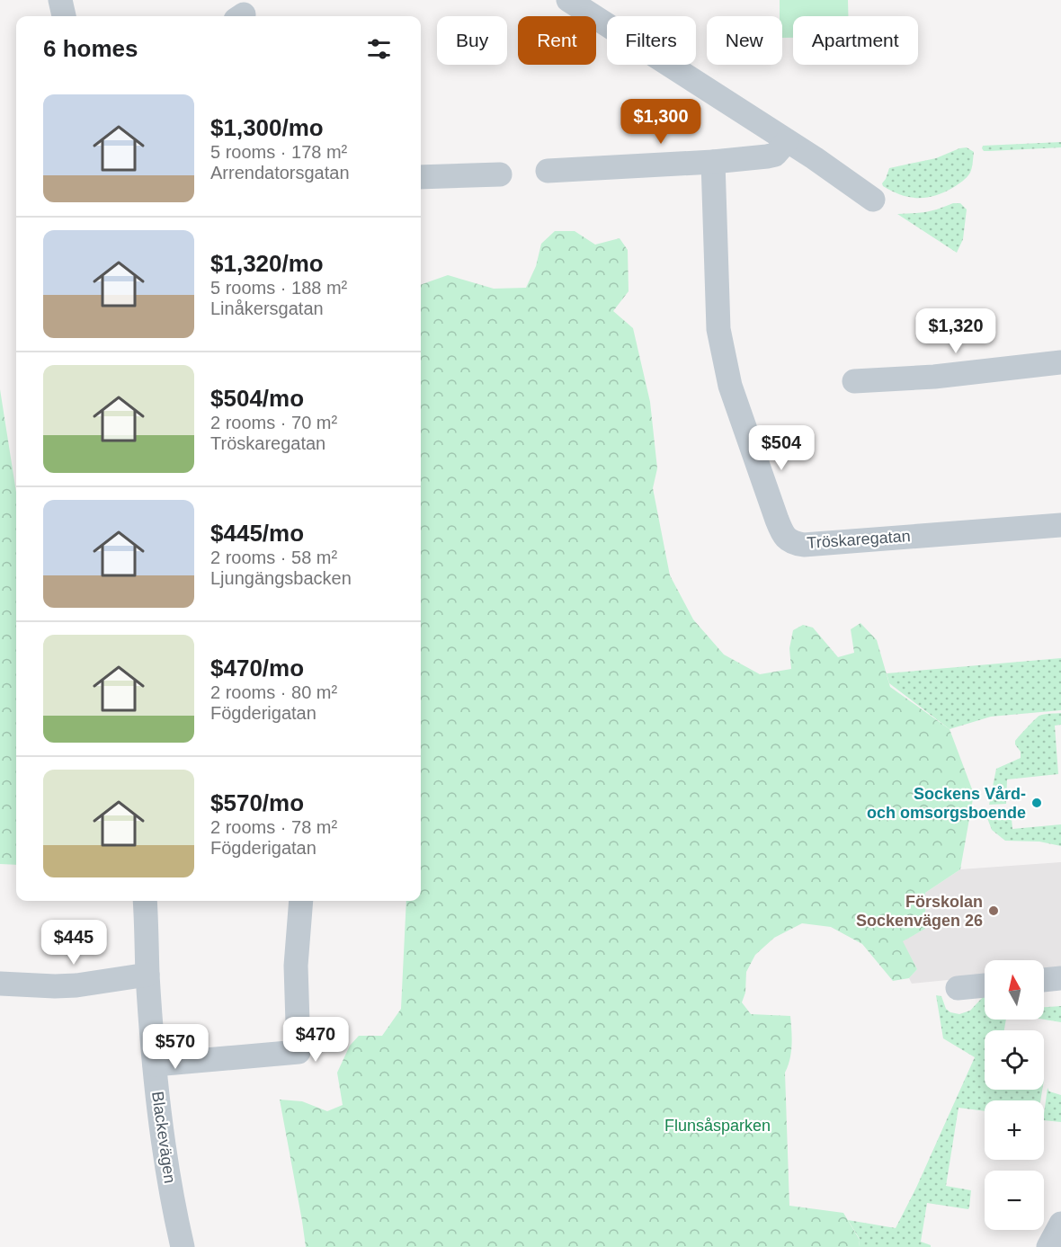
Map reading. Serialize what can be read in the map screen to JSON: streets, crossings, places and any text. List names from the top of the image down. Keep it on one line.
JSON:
{"streets":{"street":["Tröskaregatan","Blackevägen"]},"parks":["Flunsåsparken"],"places":["Sockens Vård- och omsorgsboende","Förskolan Sockenvägen 26"],"north":"top","page":{"chip":["Buy","Rent","Filters","New","Apartment"],"heading":"6 homes","list":[{"name":"$1,300/mo","note":"5 rooms · 178 m² · Arrendatorsgatan"},{"name":"$1,320/mo","note":"5 rooms · 188 m² · Linåkersgatan"},{"name":"$504/mo","note":"2 rooms · 70 m² · Tröskaregatan"},{"name":"$445/mo","note":"2 rooms · 58 m² · Ljungängsbacken"},{"name":"$470/mo","note":"2 rooms · 80 m² · Fögderigatan"},{"name":"$570/mo","note":"2 rooms · 78 m² · Fögderigatan"}],"price":["$1,300","$1,320","$504","$445","$470","$570"],"map_buttons":["+","−"]}}
